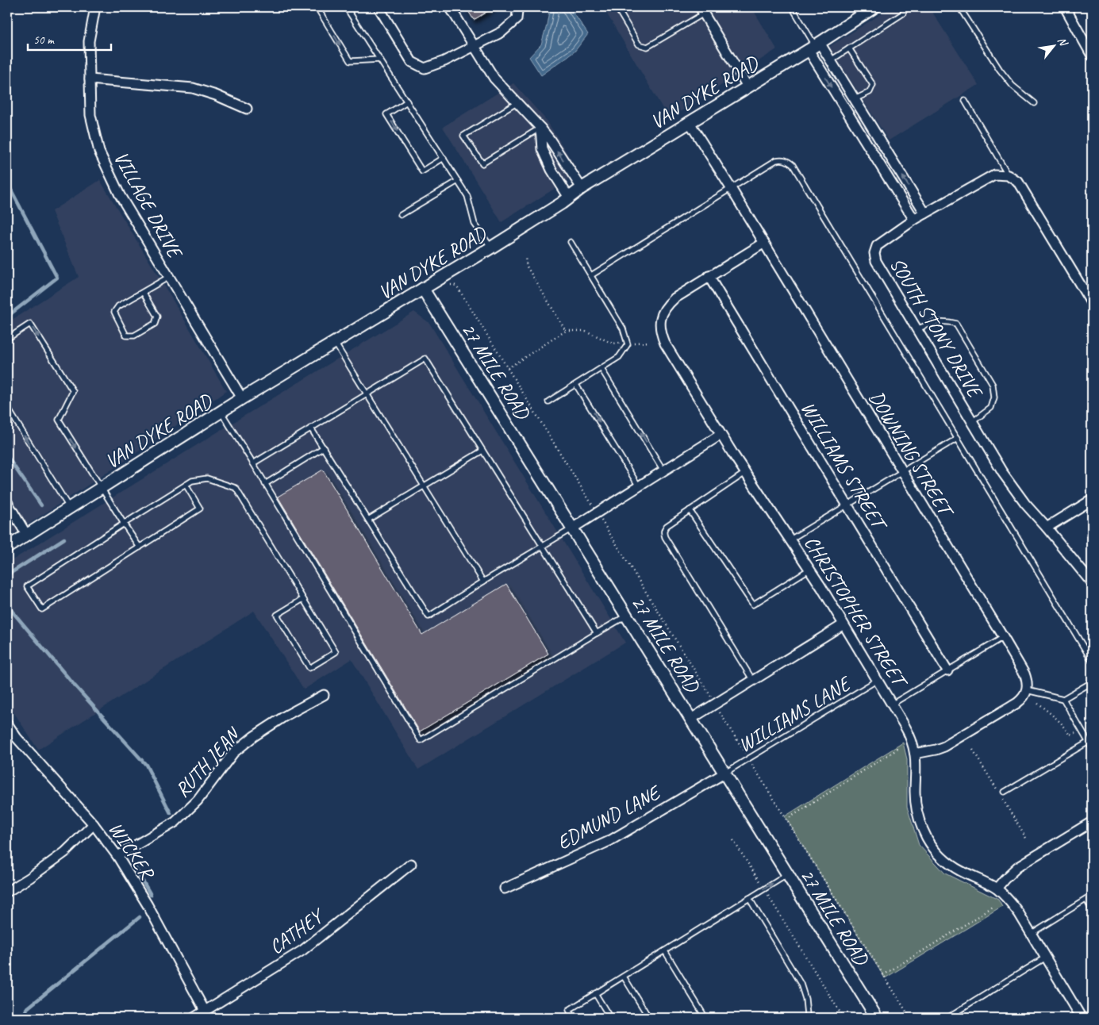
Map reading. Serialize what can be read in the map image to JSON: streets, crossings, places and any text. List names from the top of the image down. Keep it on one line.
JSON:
{"streets":{"street":["VAN DYKE ROAD","VILLAGE DRIVE","SOUTH STONY DRIVE","27 MILE ROAD","DOWNING STREET","WILLIAMS STREET","CHRISTOPHER STREET","RUTH JEAN","EDMUND LANE","WICKER","CATHEY"],"lane":["WILLIAMS LANE"]},"crossings":[["VAN DYKE ROAD","VILLAGE DRIVE"],["VAN DYKE ROAD","27 MILE ROAD"],["VAN DYKE ROAD","DOWNING STREET"],["27 MILE ROAD","WILLIAMS LANE"],["27 MILE ROAD","EDMUND LANE"],["DOWNING STREET","CHRISTOPHER STREET"],["WILLIAMS STREET","CHRISTOPHER STREET"],["CHRISTOPHER STREET","WILLIAMS LANE"],["WILLIAMS LANE","EDMUND LANE"],["RUTH JEAN","WICKER"],["WICKER","CATHEY"]],"scale_bar":"50 m","north":"top right"}
